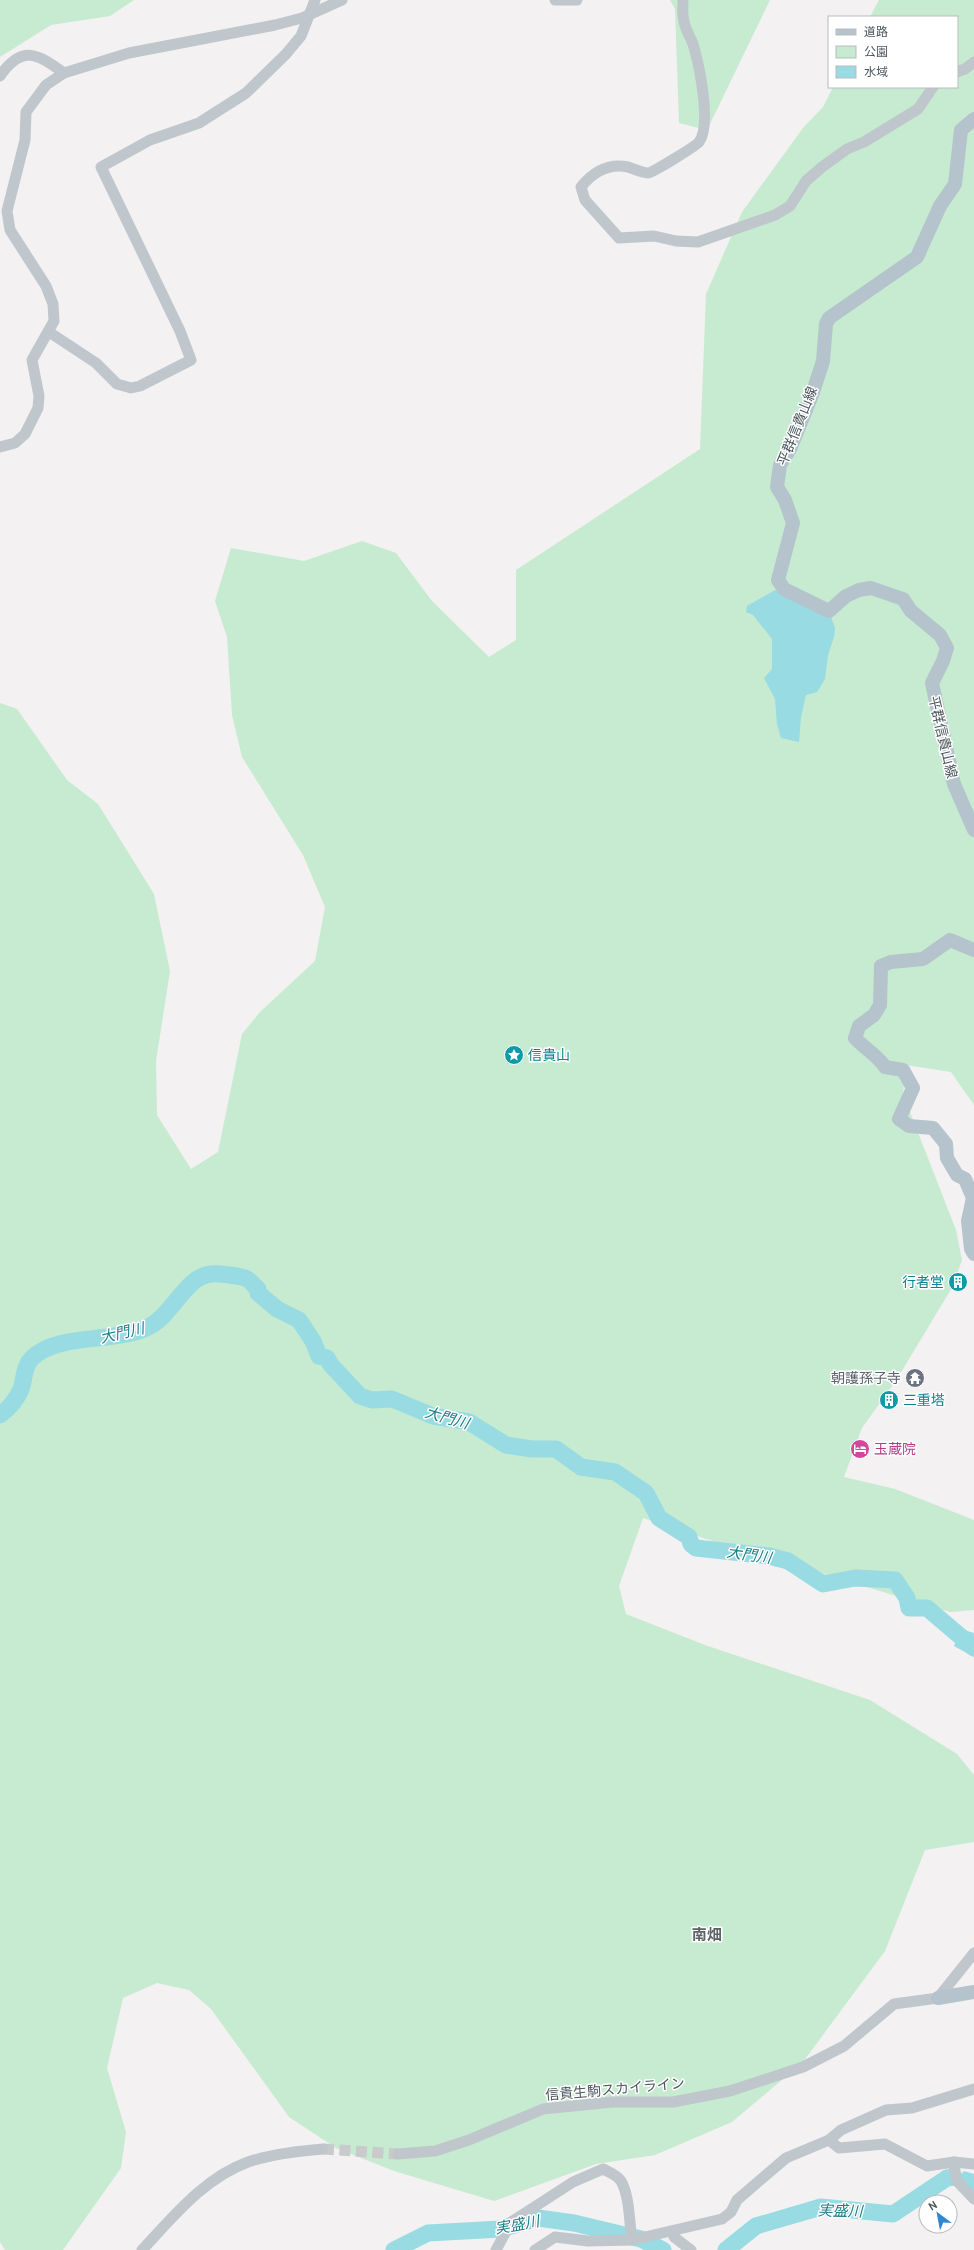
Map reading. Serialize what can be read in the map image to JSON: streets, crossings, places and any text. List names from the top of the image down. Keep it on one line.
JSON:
{"streets":{"main road":["平群信貴山線"],"street":["信貴生駒スカイライン"]},"districts":["南畑"],"water":["大門川","実盛川"],"places":{"place":["信貴山"],"building":["行者堂","三重塔"],"temple":["朝護孫子寺"],"hotel":["玉蔵院"]},"legend":["道路","公園","水域"],"north":"top left"}
